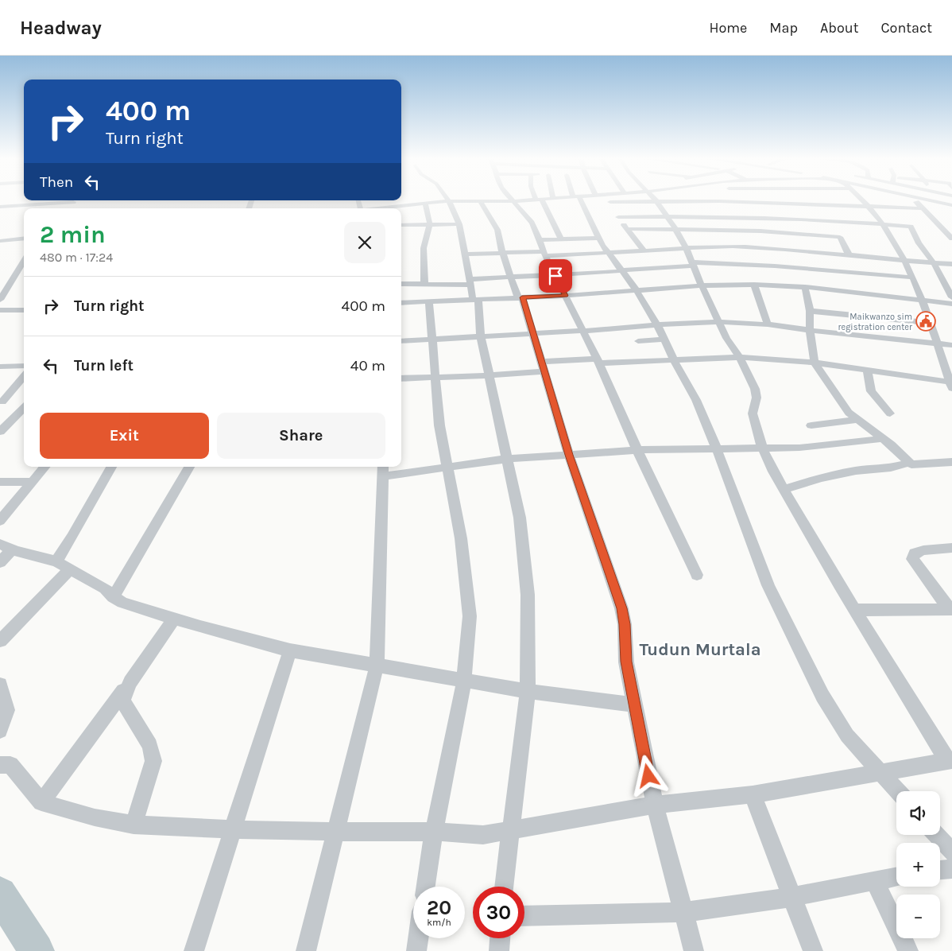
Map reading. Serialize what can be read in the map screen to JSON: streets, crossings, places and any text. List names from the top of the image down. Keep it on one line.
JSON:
{"districts":["Tudun Murtala"],"places":{"public building":["Maikwanzo sim registration center"]},"page":{"header":"Headway","nav":["Home","Map","About","Contact"],"turn":["400 m","Turn right"],"then":"Then","heading":["2 min","480 m · 17:24"],"list":[{"name":"Turn right","value":"400 m"},{"name":"Turn left","value":"40 m"}],"buttons":["Exit","Share"],"map_buttons":["+","−"],"speed":"20 km/h","limit":"30"}}
